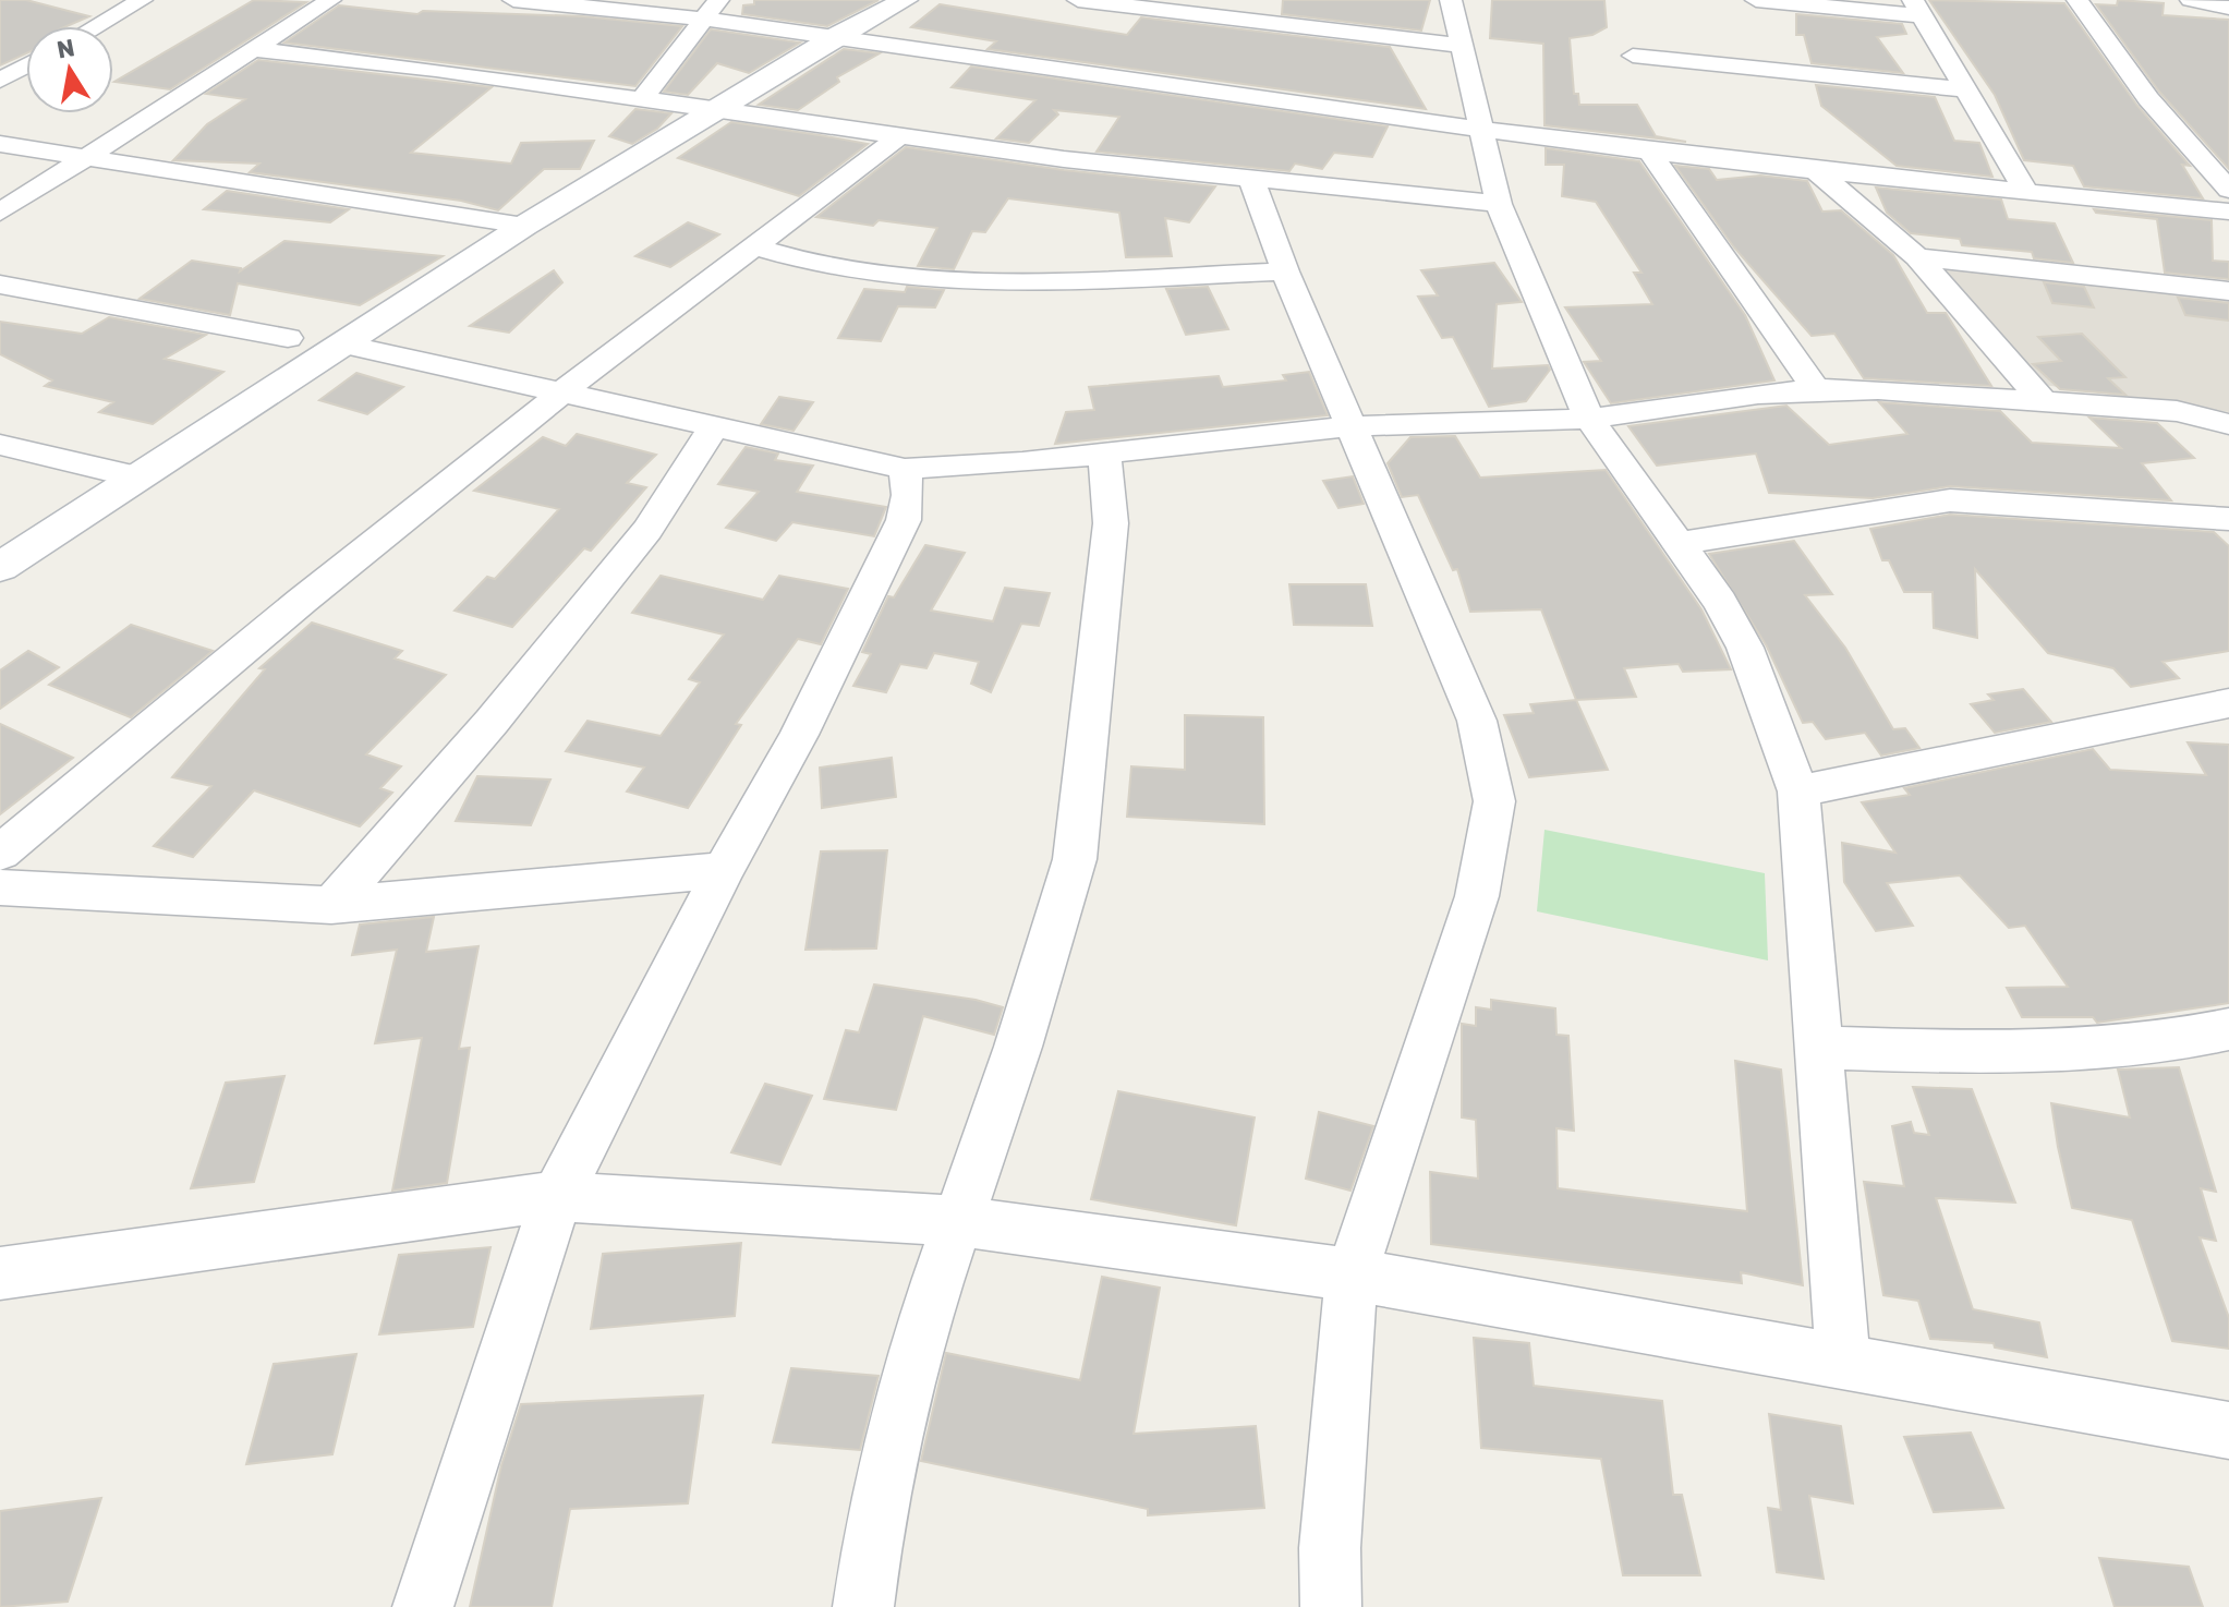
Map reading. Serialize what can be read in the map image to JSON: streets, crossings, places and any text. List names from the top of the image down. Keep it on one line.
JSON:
{"north":"top"}
